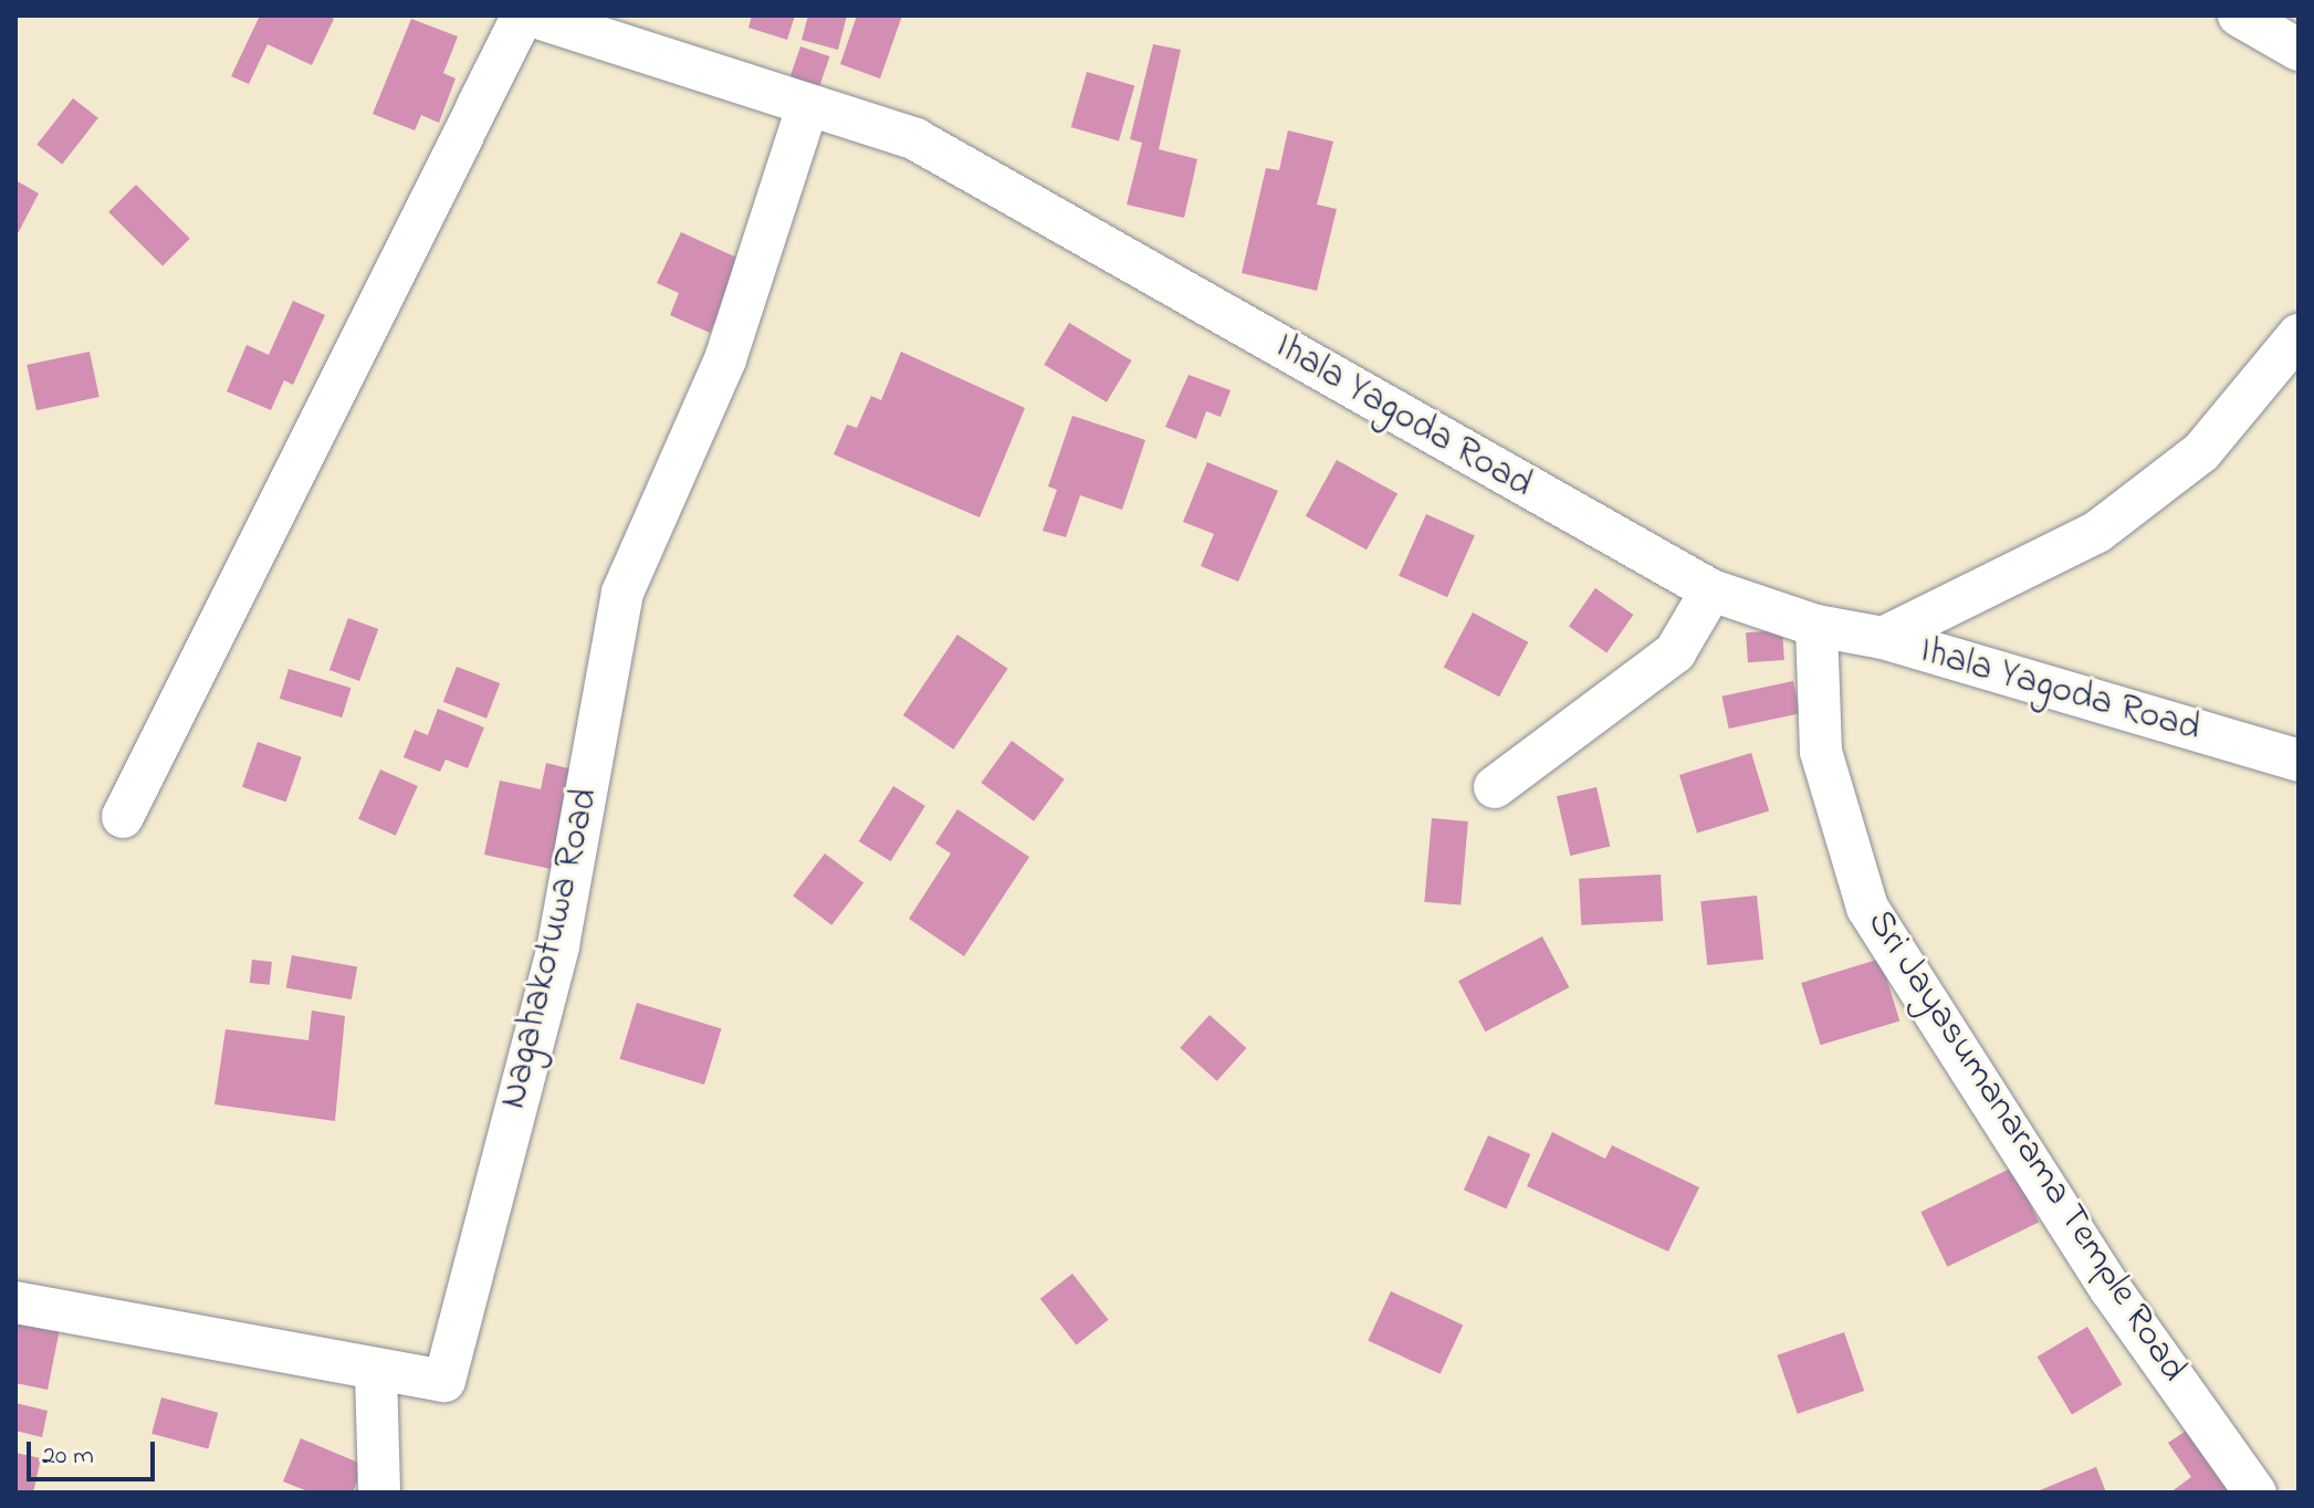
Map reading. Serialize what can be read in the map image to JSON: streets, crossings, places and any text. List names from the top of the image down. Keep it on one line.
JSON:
{"streets":{"street":["Ihala Yagoda Road","Nagahakotuwa Road","Sri Jayasumanarama Temple Road"]},"crossings":[["Ihala Yagoda Road","Nagahakotuwa Road"],["Ihala Yagoda Road","Sri Jayasumanarama Temple Road"]],"scale_bar":"20 m"}
